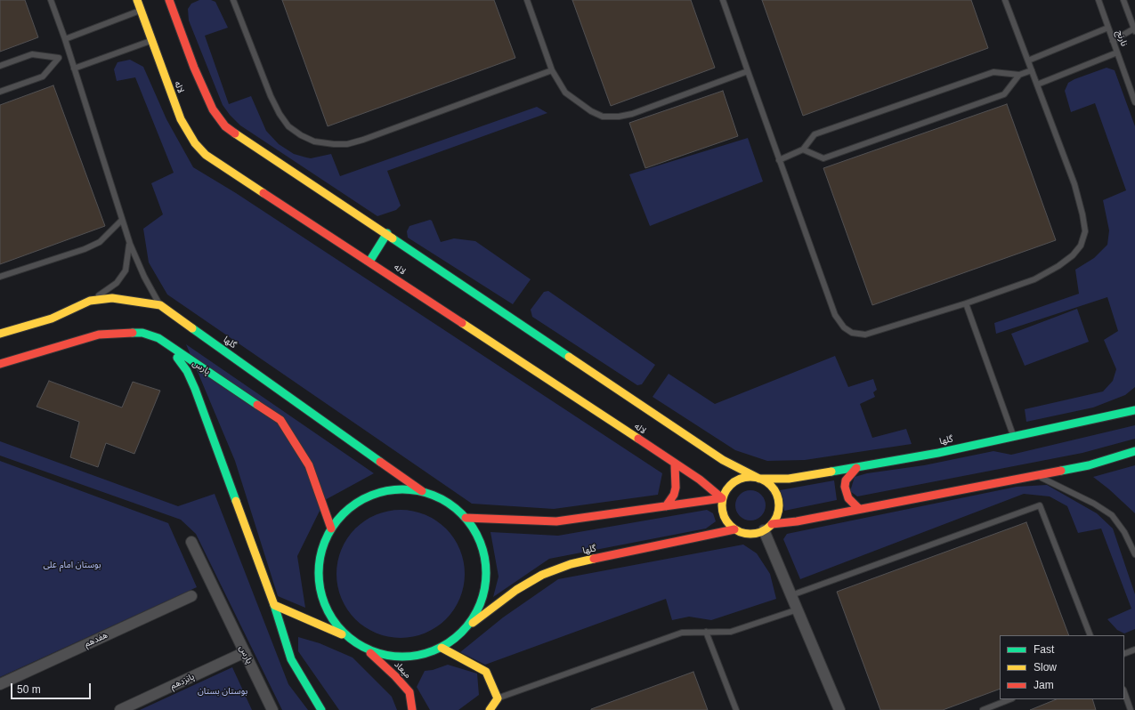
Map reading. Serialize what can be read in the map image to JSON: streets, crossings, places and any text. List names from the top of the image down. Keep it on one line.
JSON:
{"streets":{"street":["لاله","گلها","پارس","هفدهم","میعاد","پانزدهم"],"lane":["نارنج"]},"crossings":[["لاله","گلها"],["پارس","پانزدهم"]],"parks":["بوستان امام علی","بوستان بستان"],"legend":["Fast","Slow","Jam"],"scale_bar":"50 m"}
